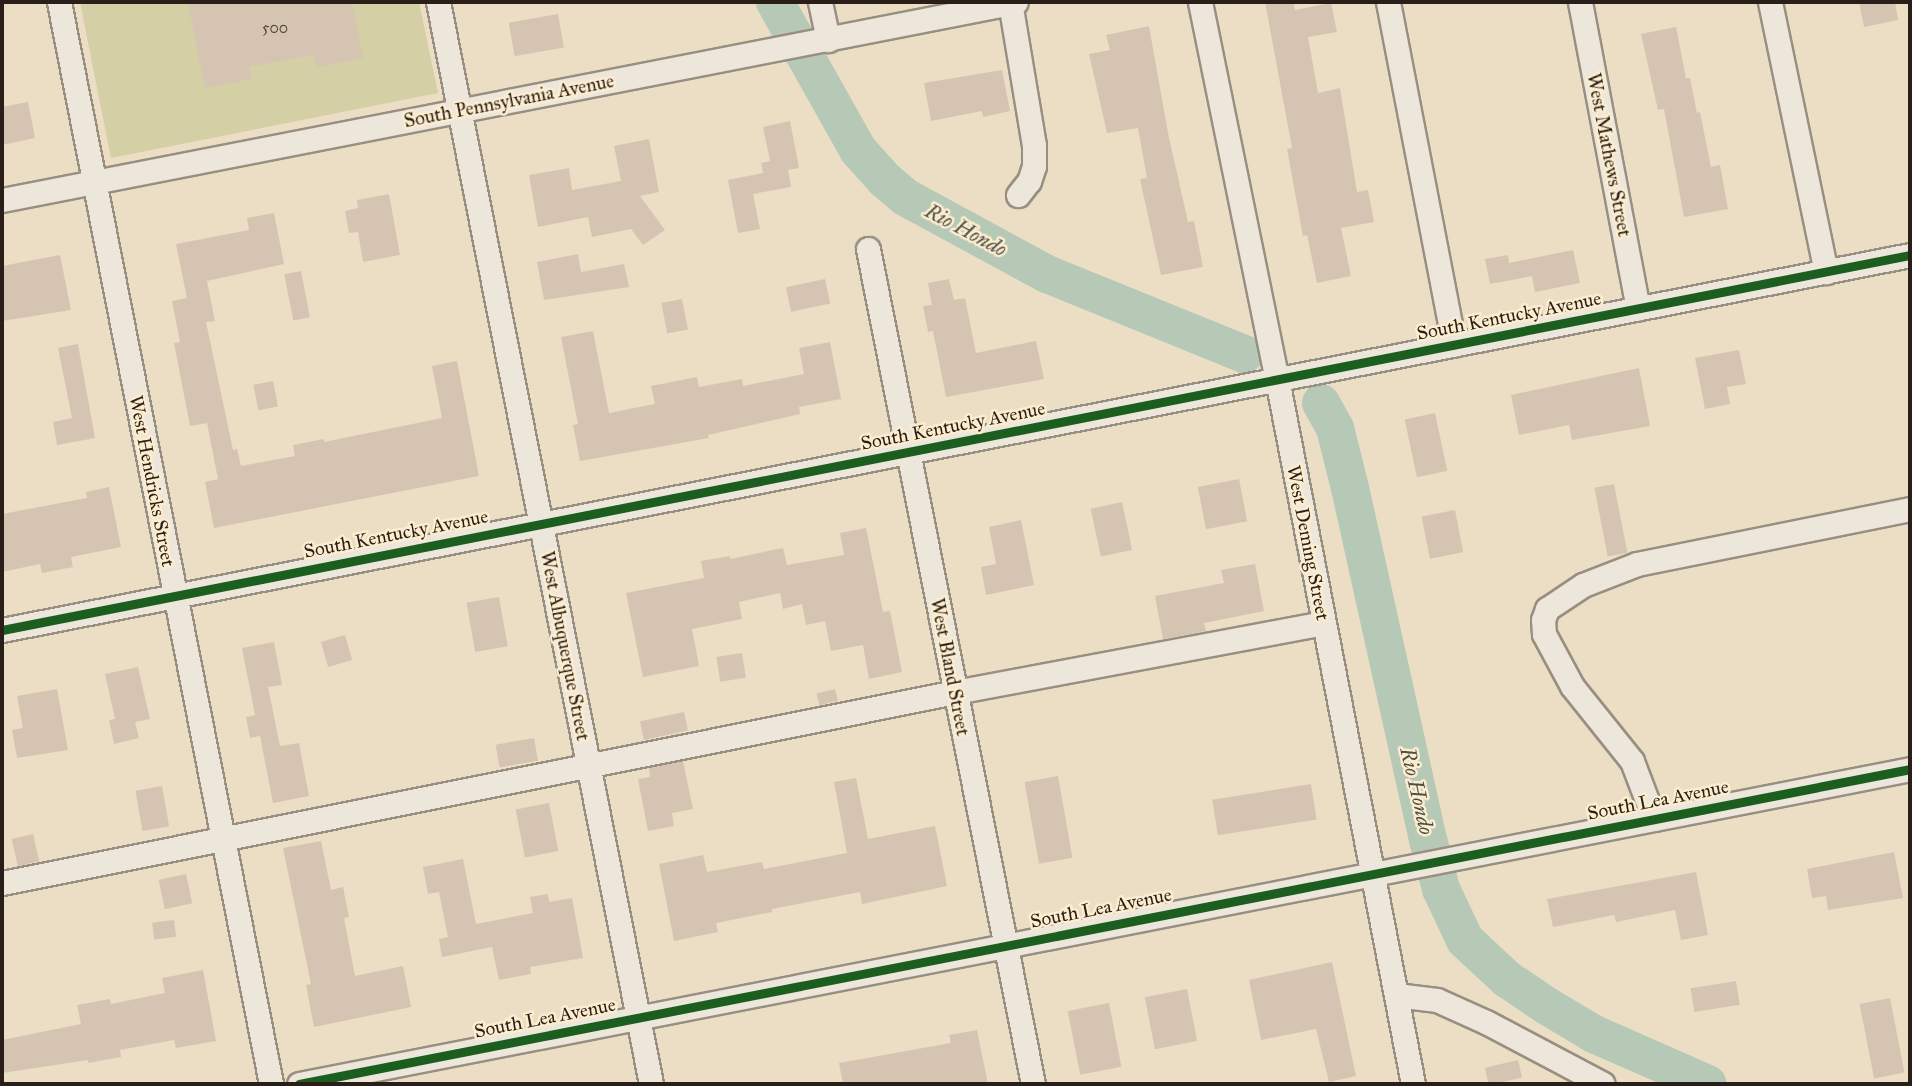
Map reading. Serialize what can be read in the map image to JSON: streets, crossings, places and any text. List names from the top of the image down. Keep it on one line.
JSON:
{"streets":{"street":["South Pennsylvania Avenue","West Mathews Street","South Kentucky Avenue","West Hendricks Street","West Deming Street","West Albuquerque Street","West Bland Street","South Lea Avenue"]},"crossings":[["South Pennsylvania Avenue","West Hendricks Street"],["South Pennsylvania Avenue","West Albuquerque Street"],["West Mathews Street","South Kentucky Avenue"],["South Kentucky Avenue","West Hendricks Street"],["South Kentucky Avenue","West Deming Street"],["South Kentucky Avenue","West Albuquerque Street"],["South Kentucky Avenue","West Bland Street"],["West Deming Street","South Lea Avenue"],["West Albuquerque Street","South Lea Avenue"],["West Bland Street","South Lea Avenue"]],"water":["Rio Hondo"],"house_numbers":["500"]}
